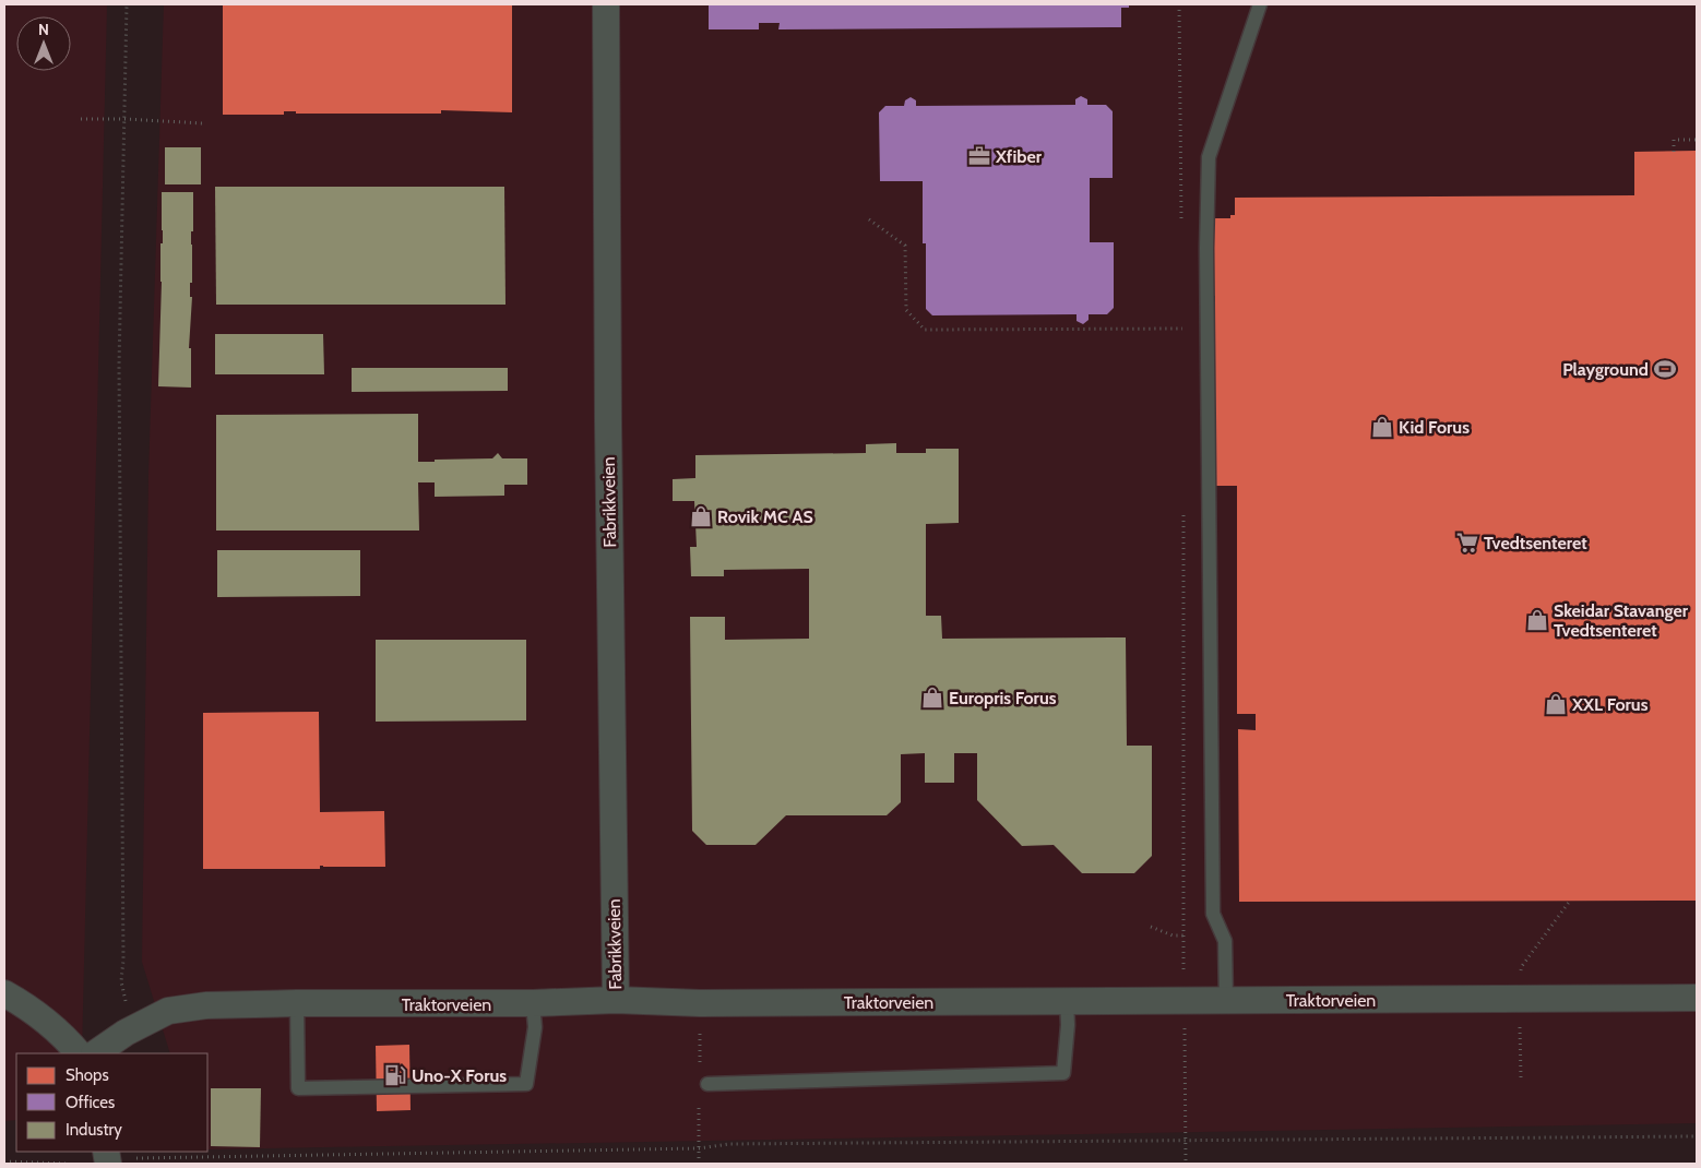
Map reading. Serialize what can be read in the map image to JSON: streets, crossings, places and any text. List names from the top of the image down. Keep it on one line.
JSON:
{"streets":{"street":["Fabrikkveien","Traktorveien"]},"crossings":[["Fabrikkveien","Traktorveien"]],"places":{"office":["Xfiber"],"sports":["Playground"],"shop":["Kid Forus","Rovik MC AS","Skeidar Stavanger Tvedtsenteret","Europris Forus","XXL Forus"],"supermarket":["Tvedtsenteret"],"fuel station":["Uno-X Forus"]},"legend":["Shops","Offices","Industry"],"north":"top"}
